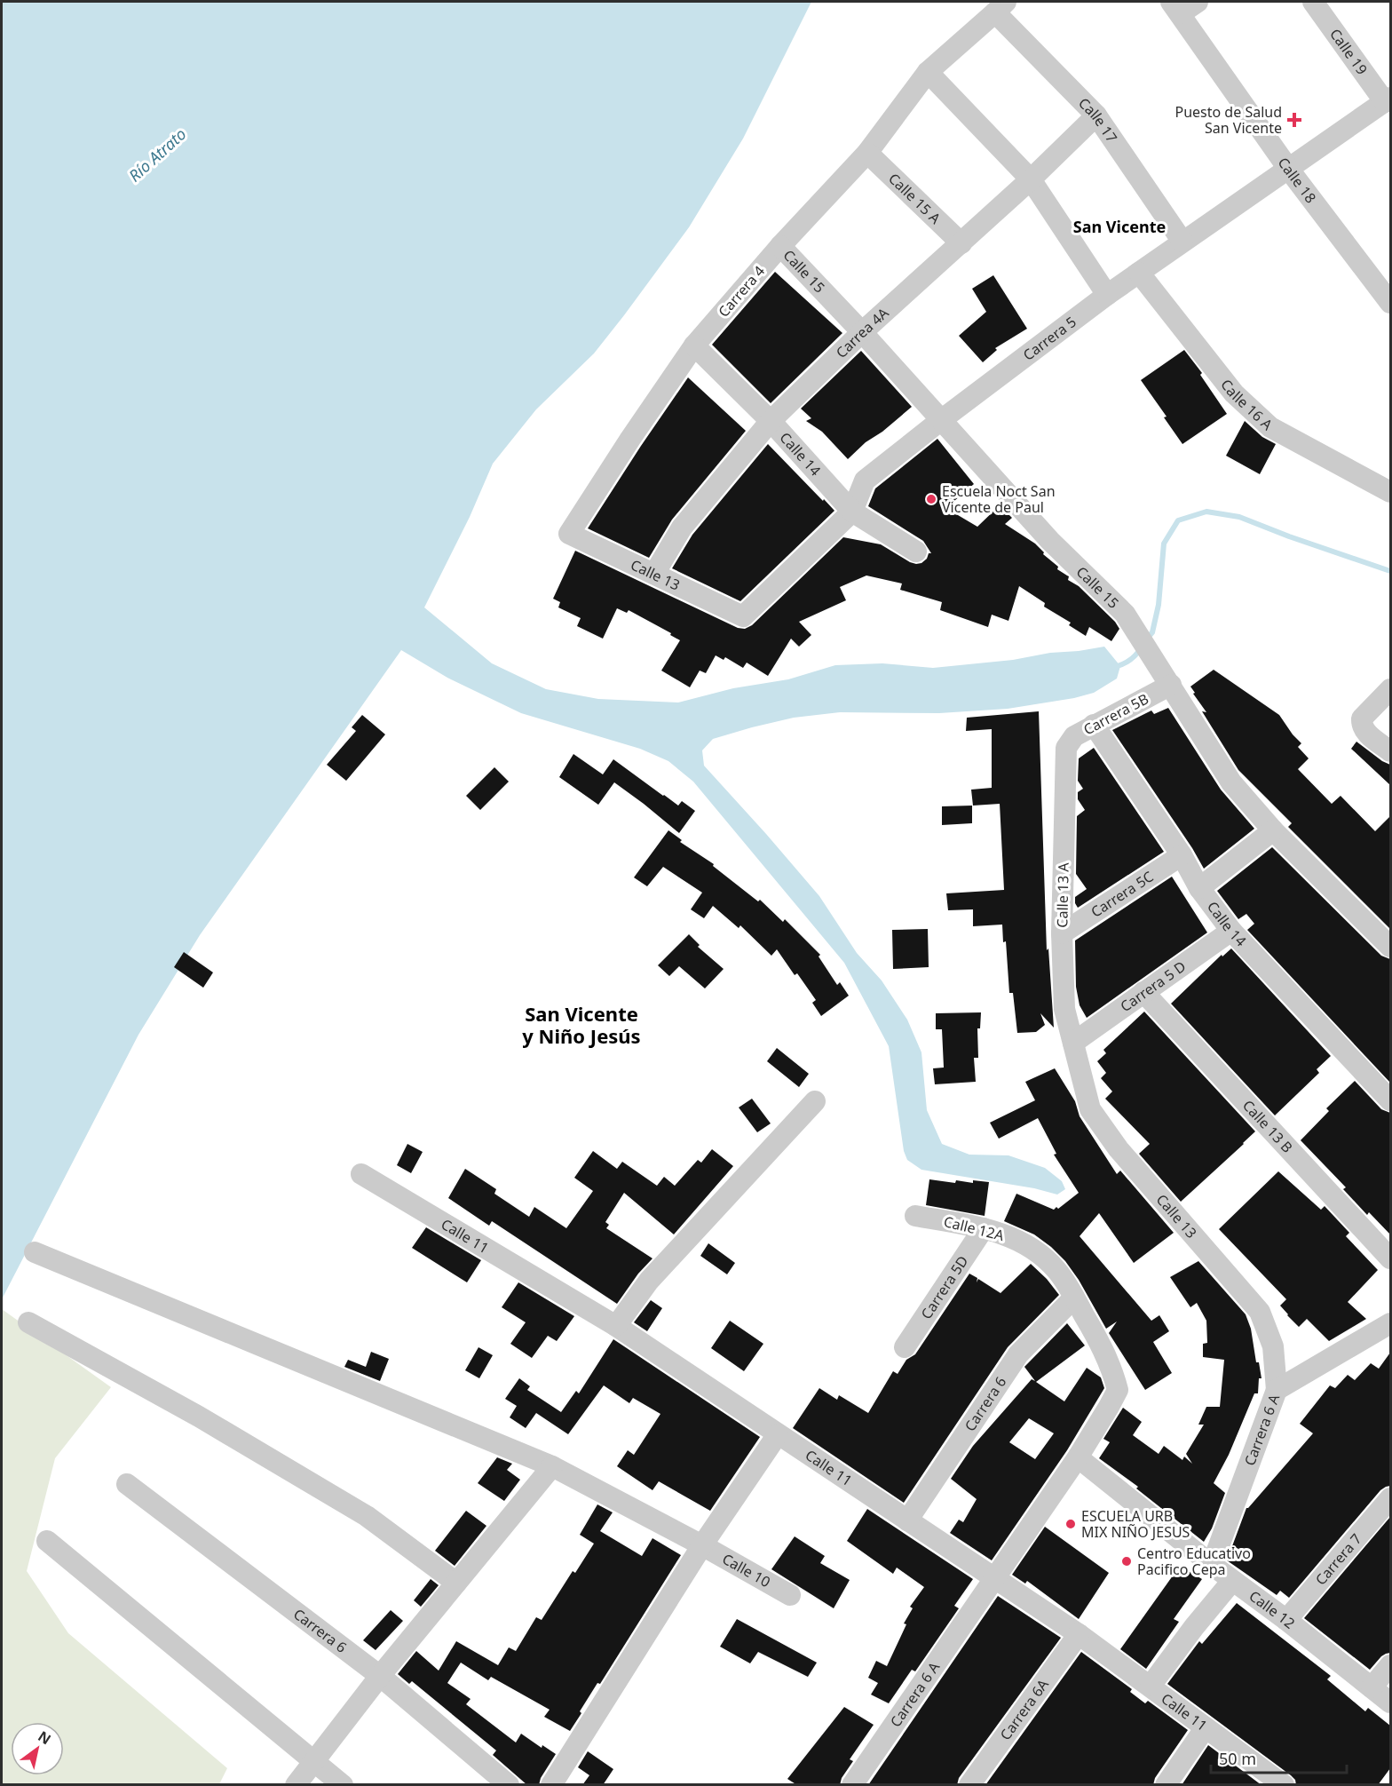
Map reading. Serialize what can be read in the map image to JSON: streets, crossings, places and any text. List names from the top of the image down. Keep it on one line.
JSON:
{"streets":{"street":["Calle 19","Calle 17","Calle 18","Calle 15 A","Calle 15","Carrera 4","Carrea 4A","Carrera 5","Calle 16 A","Calle 14","Calle 13","Carrera 5B","Carrera 5C","Calle 13 A","Carrera 5 D","Calle 13 B","Calle 12A","Calle 11","Carrera 5D","Carrera 6","Carrera 6 A","Carrera 7","Calle 10","Calle 12","Carrera 6A"]},"crossings":[["Calle 19","Carrera 5"],["Calle 17","Carrera 4"],["Calle 17","Carrea 4A"],["Calle 17","Carrera 5"],["Calle 18","Carrera 5"],["Calle 15 A","Carrera 4"],["Calle 15 A","Carrea 4A"],["Calle 15","Carrera 4"],["Calle 15","Carrea 4A"],["Calle 15","Carrera 5"],["Calle 15","Carrera 5B"],["Carrera 4","Calle 14"],["Carrera 4","Calle 13"],["Carrea 4A","Calle 14"],["Carrea 4A","Calle 13"],["Carrera 5","Calle 16 A"],["Carrera 5","Calle 14"],["Carrera 5","Calle 13"],["Calle 14","Carrera 5B"],["Calle 14","Carrera 5C"],["Calle 14","Carrera 5 D"],["Calle 13","Calle 13 A"],["Calle 13","Carrera 5 D"],["Calle 13","Carrera 6 A"],["Carrera 5B","Calle 13 A"],["Carrera 5C","Calle 13 A"],["Calle 13 A","Carrera 5 D"],["Carrera 5 D","Calle 13 B"],["Calle 12A","Carrera 5D"],["Calle 12A","Carrera 6"],["Calle 11","Carrera 6"],["Calle 11","Carrera 6 A"],["Calle 11","Carrera 6A"],["Carrera 6 A","Calle 12"],["Carrera 7","Calle 12"]],"districts":["San Vicente","San Vicente y Niño Jesús"],"water":["Río Atrato"],"places":{"health":["Puesto de Salud San Vicente"],"other":["Escuela Noct San Vicente de Paul","ESCUELA URB MIX NIÑO JESUS","Centro Educativo Pacifico Cepa"]},"scale_bar":"50 m","north":"top right"}
